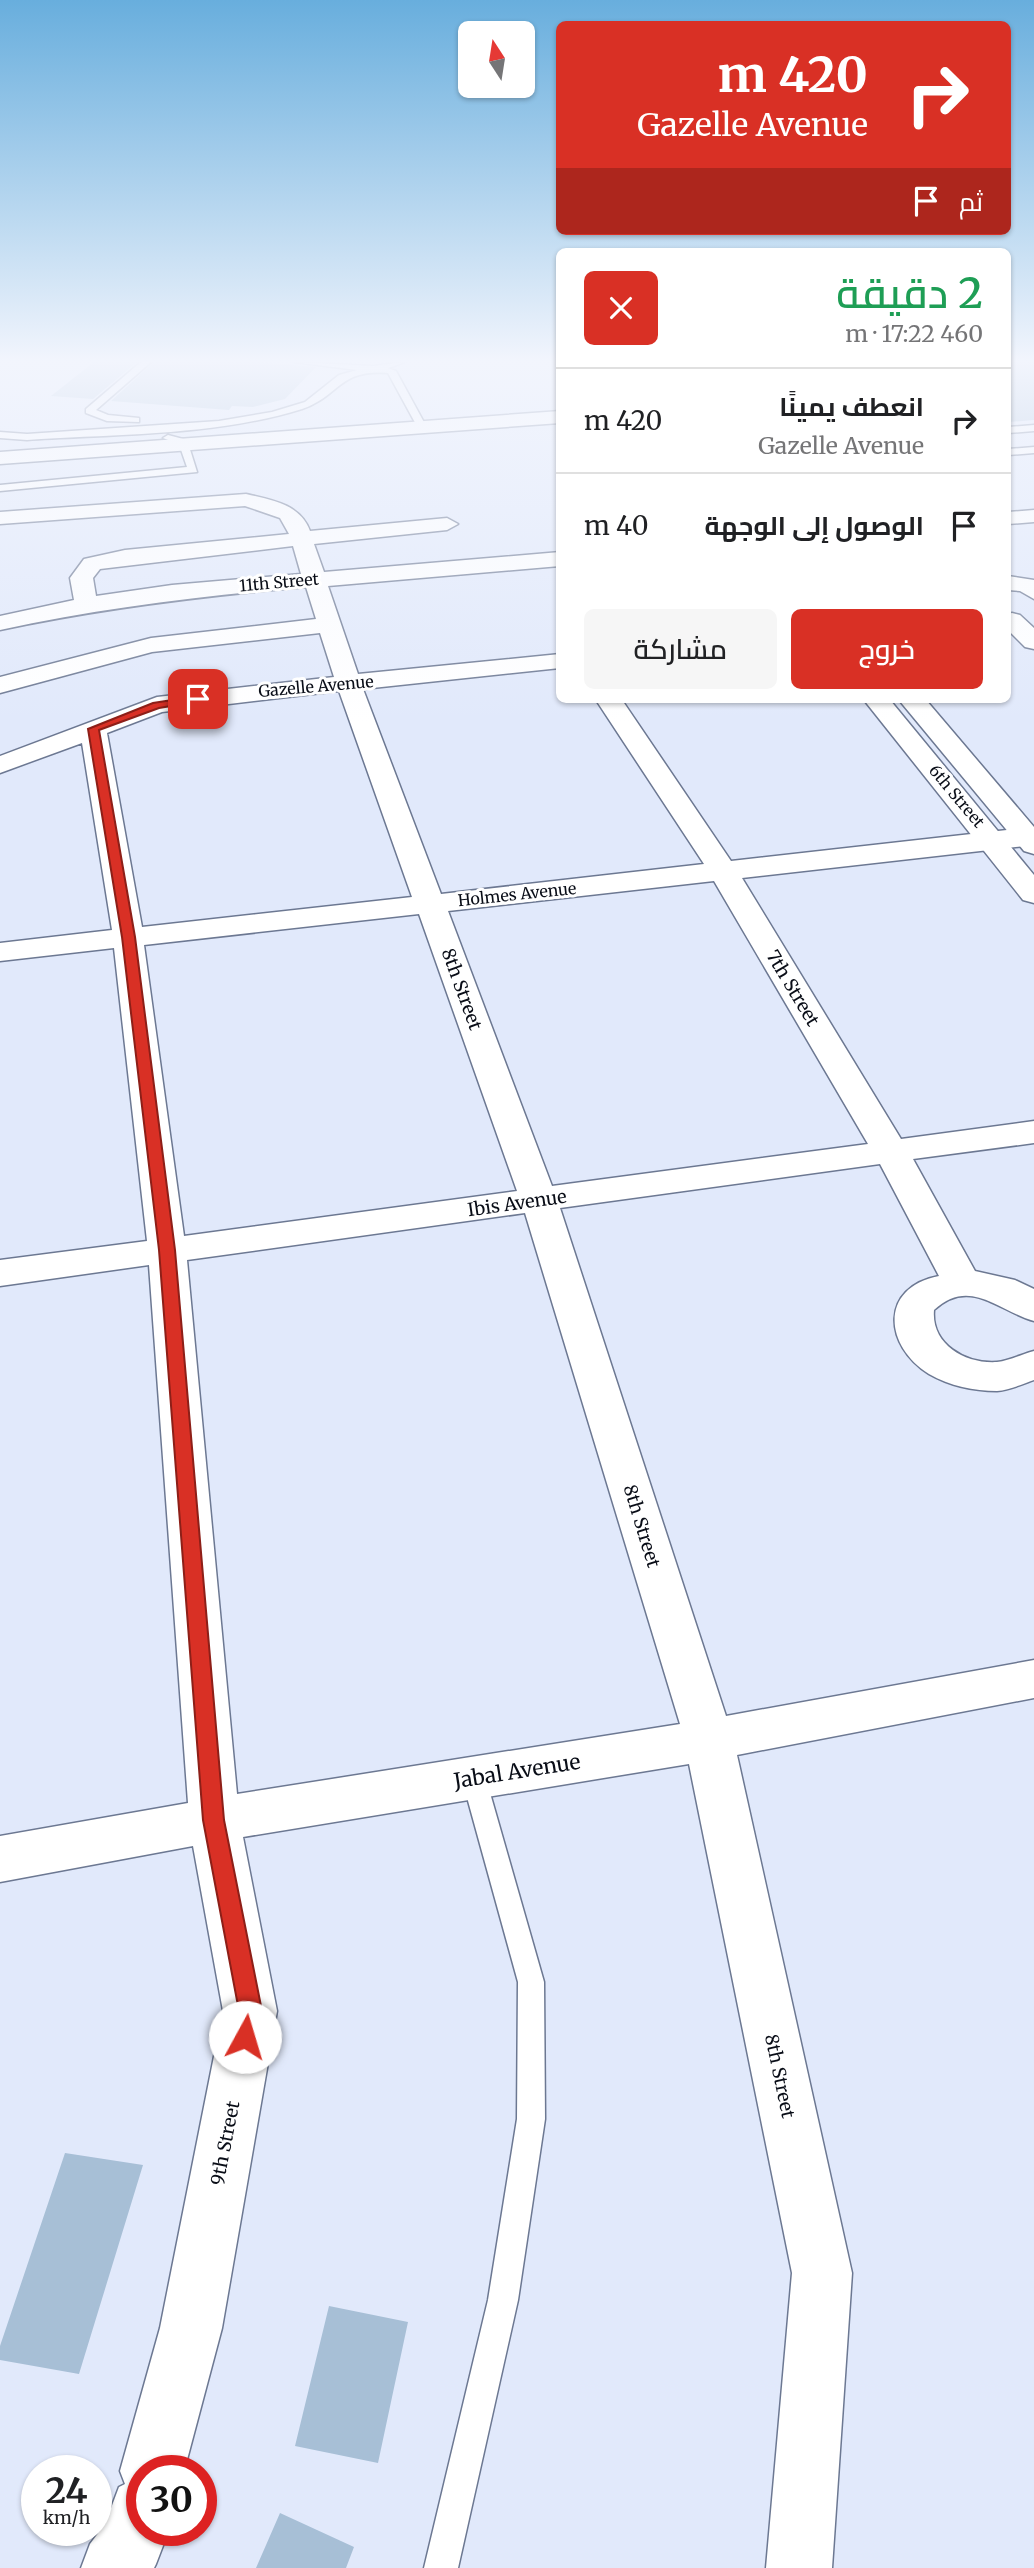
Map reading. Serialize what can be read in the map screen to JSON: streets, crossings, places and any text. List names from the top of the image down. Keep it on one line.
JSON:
{"streets":{"street":["11th Street","Gazelle Avenue","6th Street","Holmes Avenue","7th Street","8th Street","Ibis Avenue","Jabal Avenue","9th Street"]},"crossings":[["11th Street","8th Street"],["Gazelle Avenue","8th Street"],["Gazelle Avenue","9th Street"],["6th Street","Holmes Avenue"],["Holmes Avenue","7th Street"],["Holmes Avenue","8th Street"],["Holmes Avenue","9th Street"],["7th Street","Ibis Avenue"],["8th Street","Ibis Avenue"],["8th Street","Jabal Avenue"],["Ibis Avenue","9th Street"],["Jabal Avenue","9th Street"]],"north":"top","page":{"turn":["420 m","Gazelle Avenue"],"then":"ثم","heading":["2 دقيقة","460 m · 17:22"],"list":[{"name":"انعطف يمينًا","note":"Gazelle Avenue","value":"420 m"},{"name":"الوصول إلى الوجهة","value":"40 m"}],"buttons":["خروج","مشاركة"],"speed":"24 km/h","limit":"30"}}
